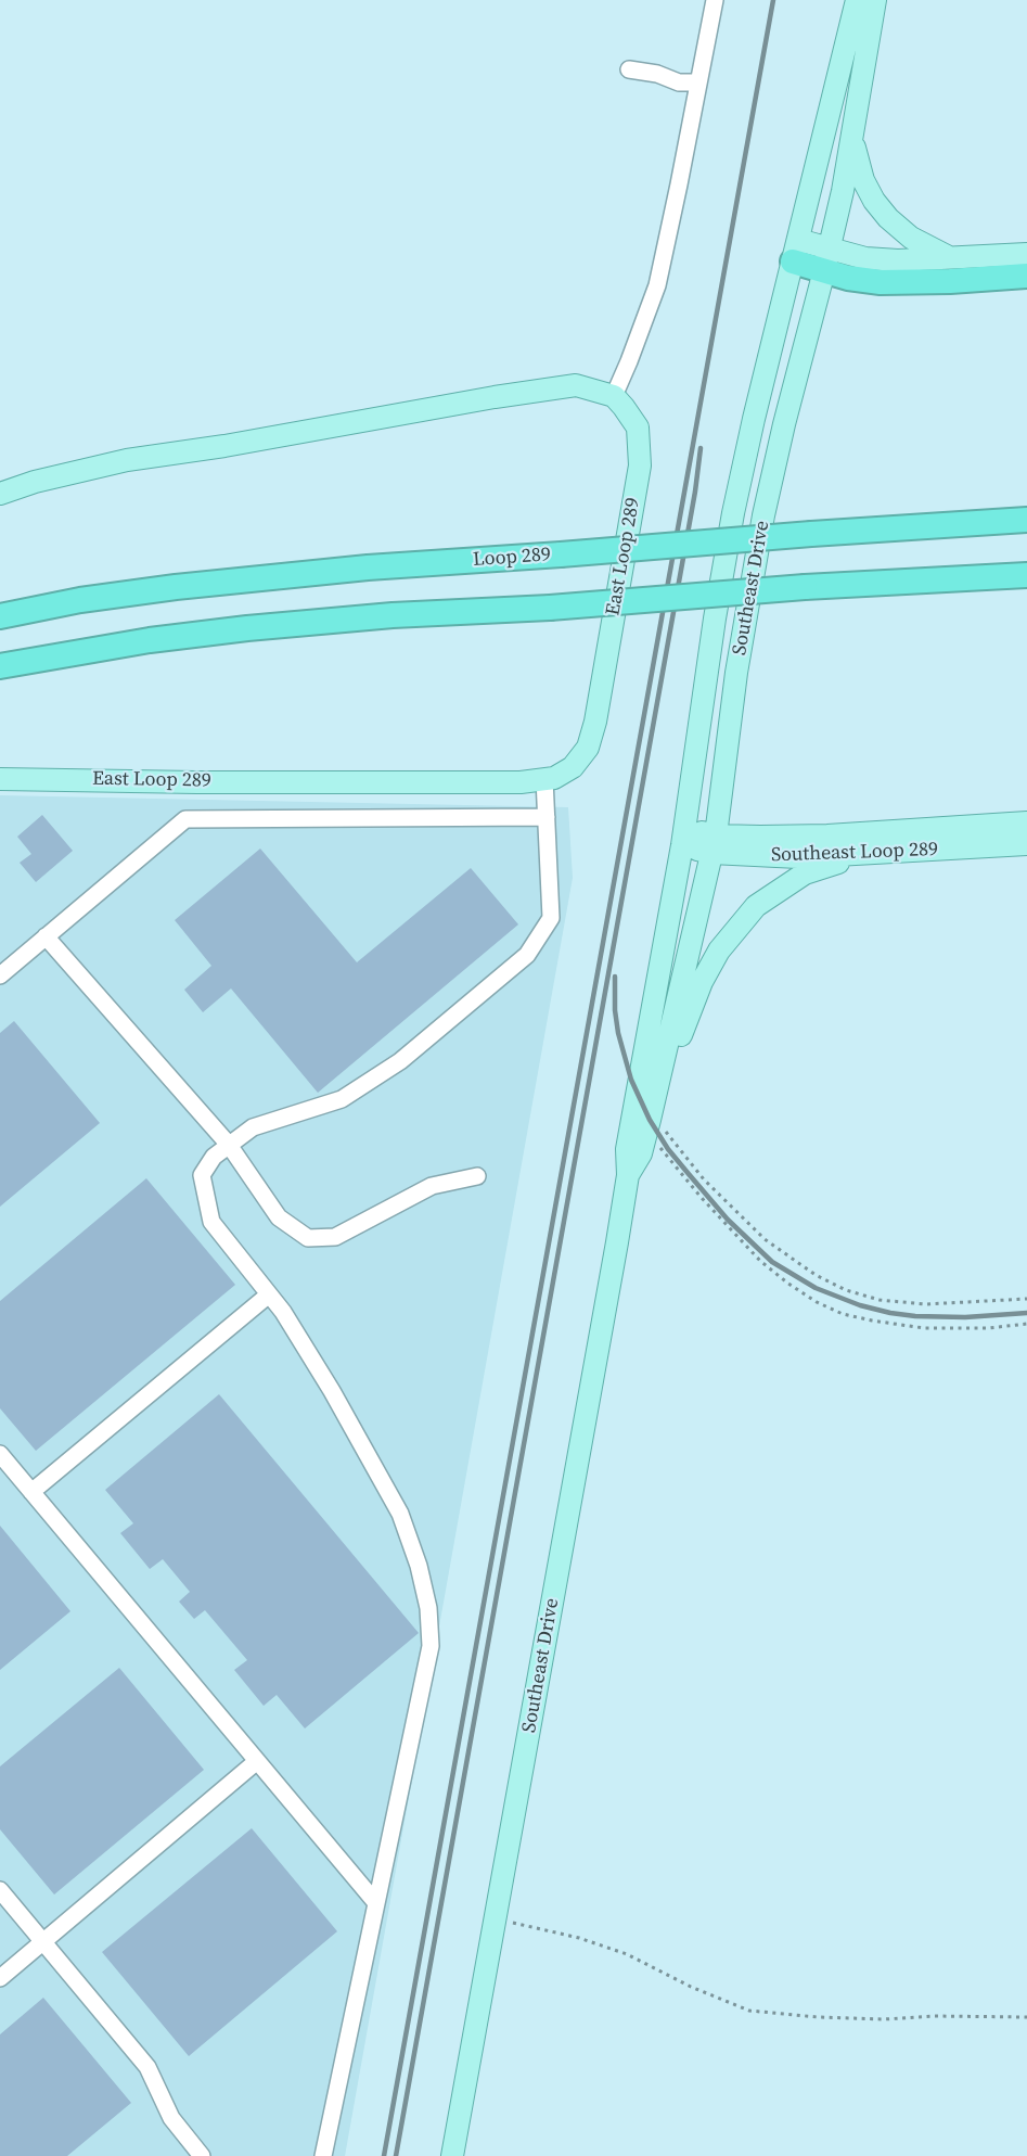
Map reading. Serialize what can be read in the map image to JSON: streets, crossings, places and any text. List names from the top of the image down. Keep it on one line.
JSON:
{"streets":{"highway":["Loop 289"],"main road":["East Loop 289","Southeast Drive","Southeast Loop 289"]},"crossings":[["Southeast Drive","Southeast Loop 289"]]}
